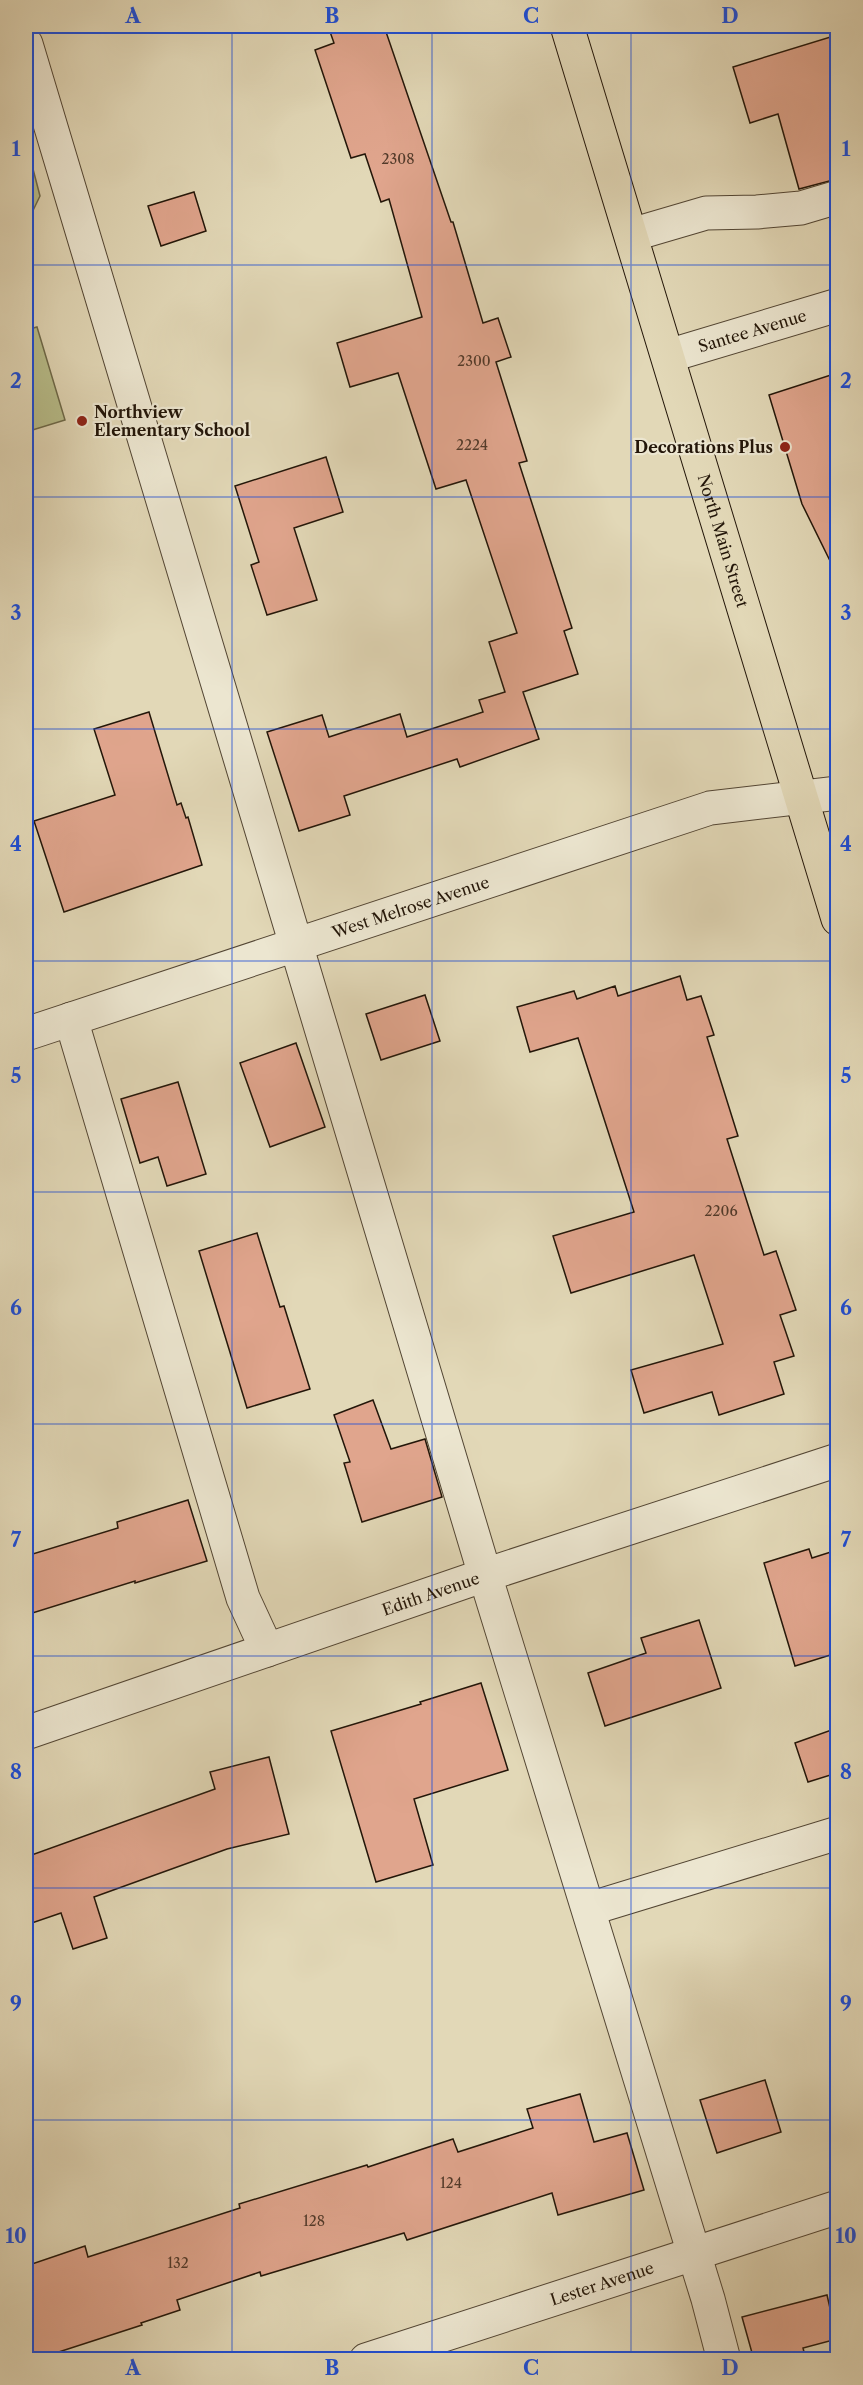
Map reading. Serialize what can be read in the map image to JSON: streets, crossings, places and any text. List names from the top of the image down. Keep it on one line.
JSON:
{"streets":{"main road":["North Main Street"],"street":["Santee Avenue","West Melrose Avenue","Edith Avenue","Lester Avenue"]},"crossings":[["Santee Avenue","North Main Street"],["North Main Street","West Melrose Avenue"]],"places":["Northview Elementary School","Decorations Plus"],"house_numbers":["2308","2300","2224","2206","124","128","132"],"grid":{"columns":["A","B","C","D"],"rows":["1","2","3","4","5","6","7","8","9","10"]}}
